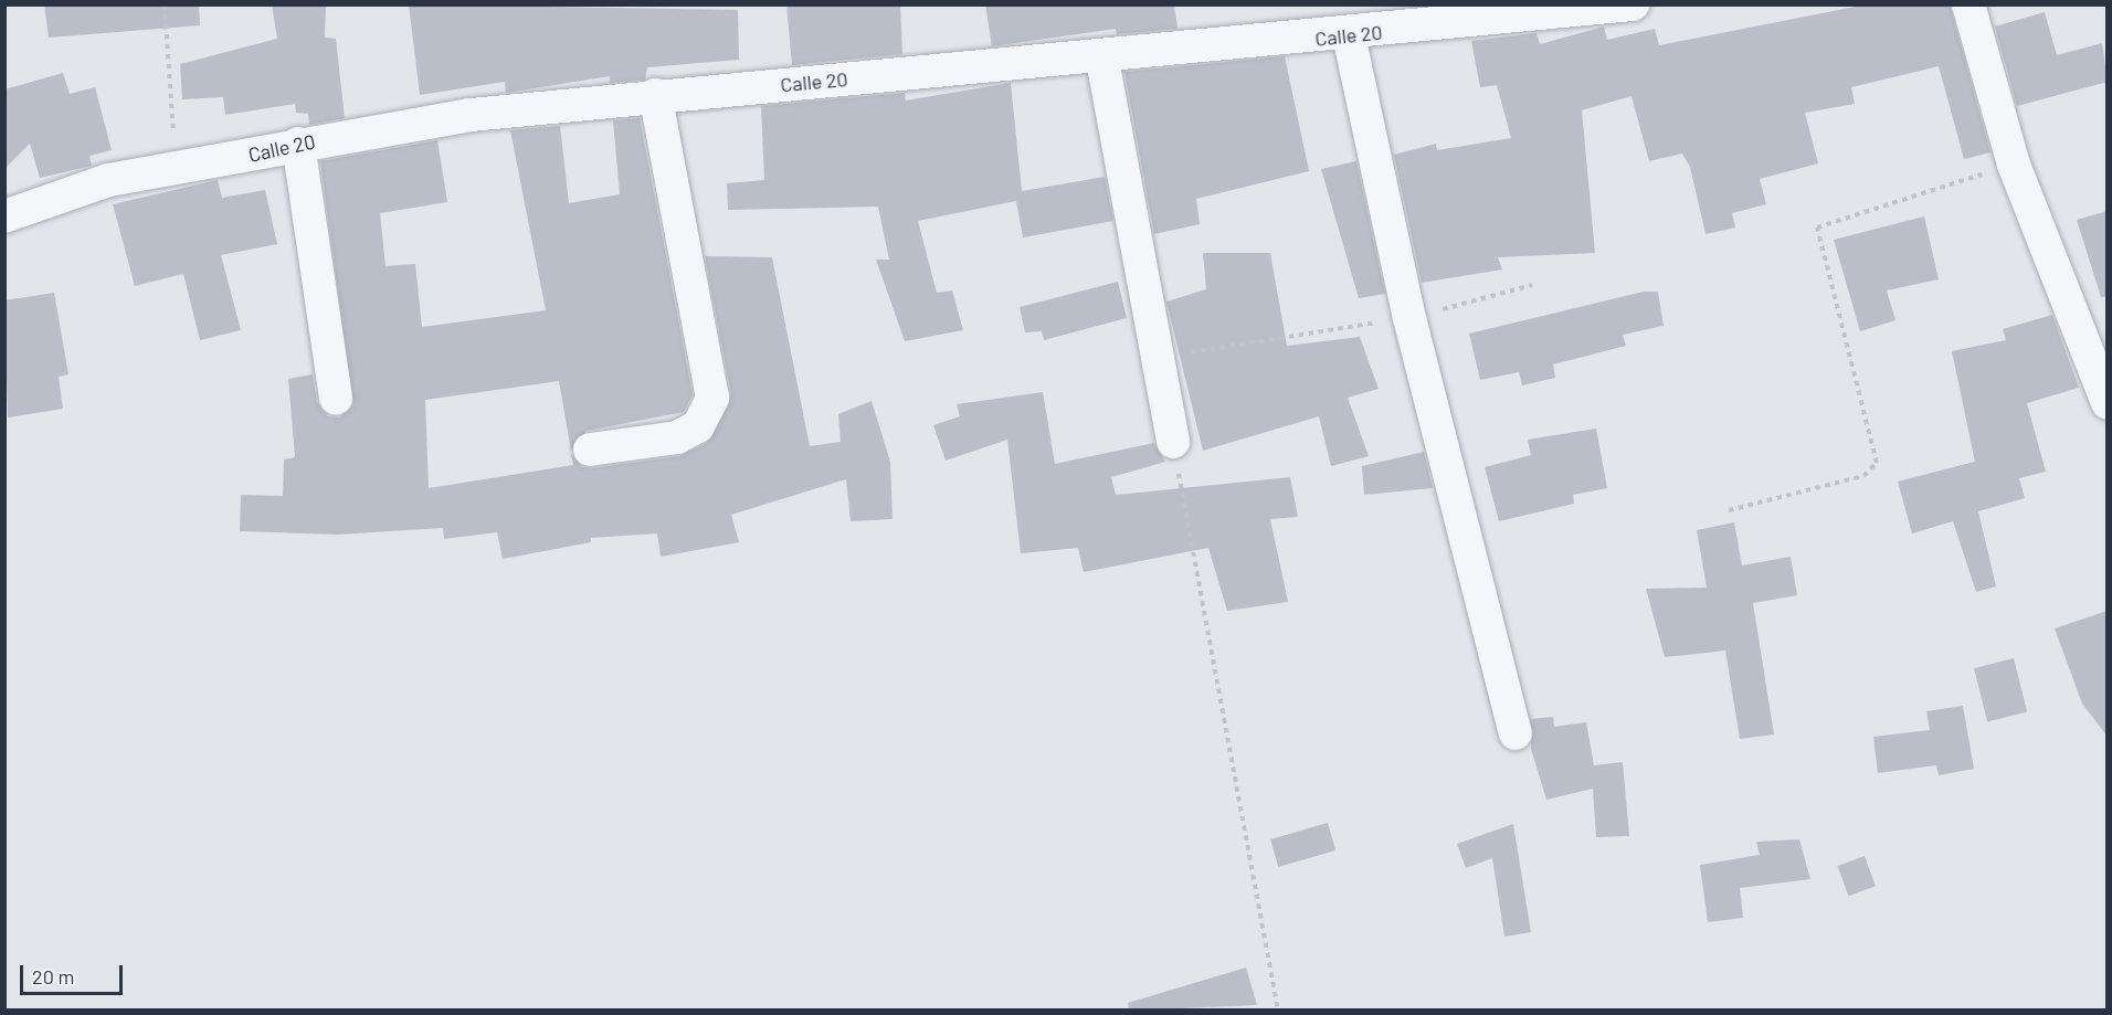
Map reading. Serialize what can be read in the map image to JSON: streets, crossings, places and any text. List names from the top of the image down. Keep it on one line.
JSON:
{"streets":{"street":["Calle 20"]},"scale_bar":"20 m"}
